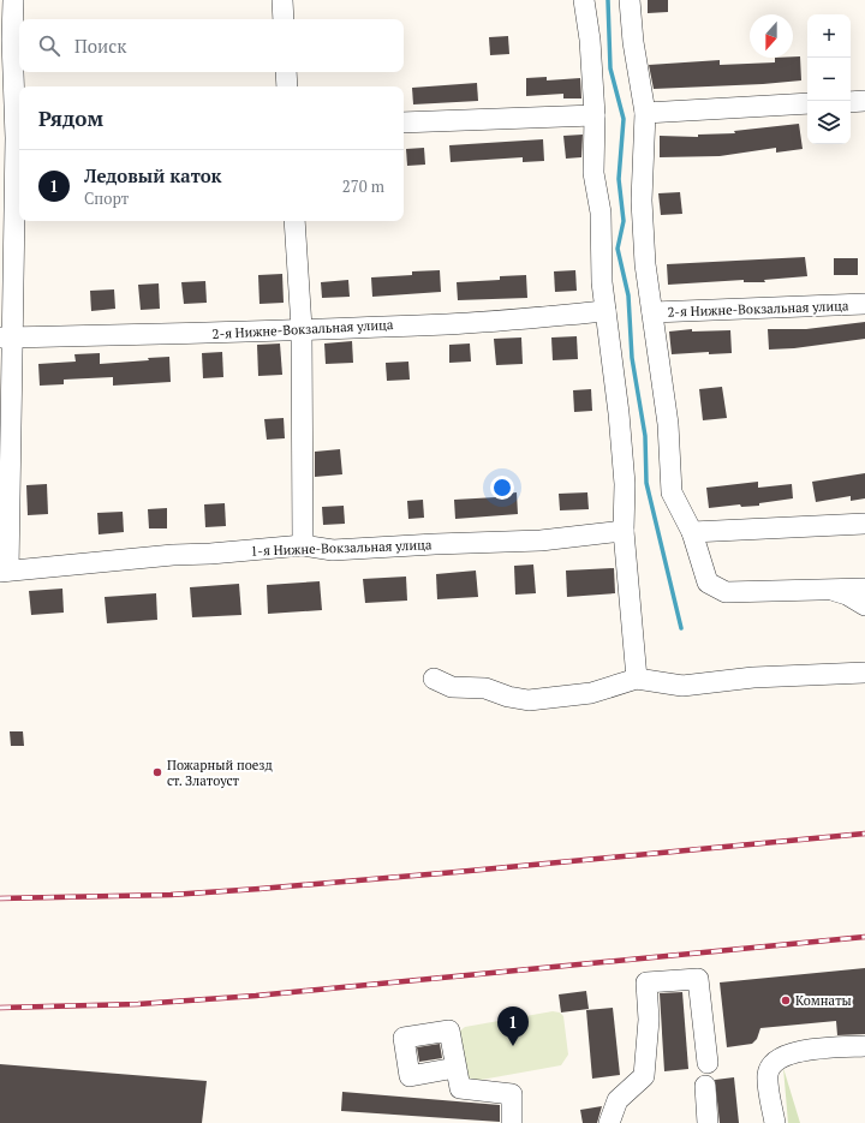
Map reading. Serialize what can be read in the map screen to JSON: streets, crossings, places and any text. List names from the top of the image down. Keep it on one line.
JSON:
{"streets":{"street":["2-я Нижне-Вокзальная улица","1-я Нижне-Вокзальная улица"]},"places":["Пожарный поезд ст. Златоуст","Комнаты"],"north":"bottom","page":{"map_buttons":["+","−"],"search":"Поиск","heading":"Рядом","list":[{"mark":"1","name":"Ледовый каток","note":"Спорт","value":"270 m"}],"pins":"1"}}
